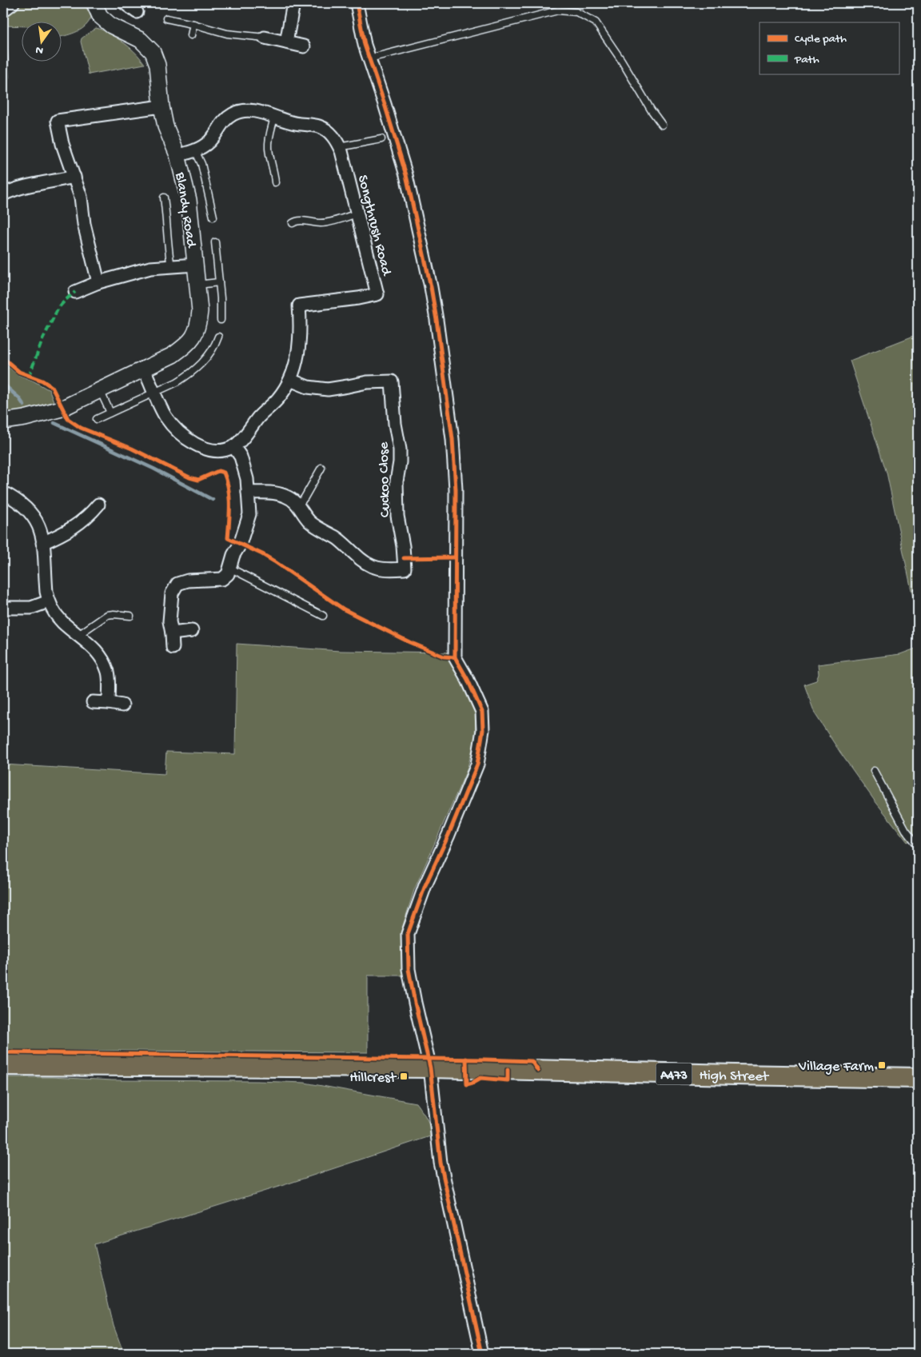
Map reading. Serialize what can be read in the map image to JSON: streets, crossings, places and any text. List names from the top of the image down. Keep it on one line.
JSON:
{"streets":{"main road":["A473","High Street"],"street":["Blandy Road","Songthrush Road","Cuckoo Close"]},"crossings":[["Blandy Road","Songthrush Road"],["Songthrush Road","Cuckoo Close"],["A473","High Street"]],"places":{"transit":["Village Farm","Hillcrest"]},"legend":["Cycle path","Path"],"north":"bottom"}
